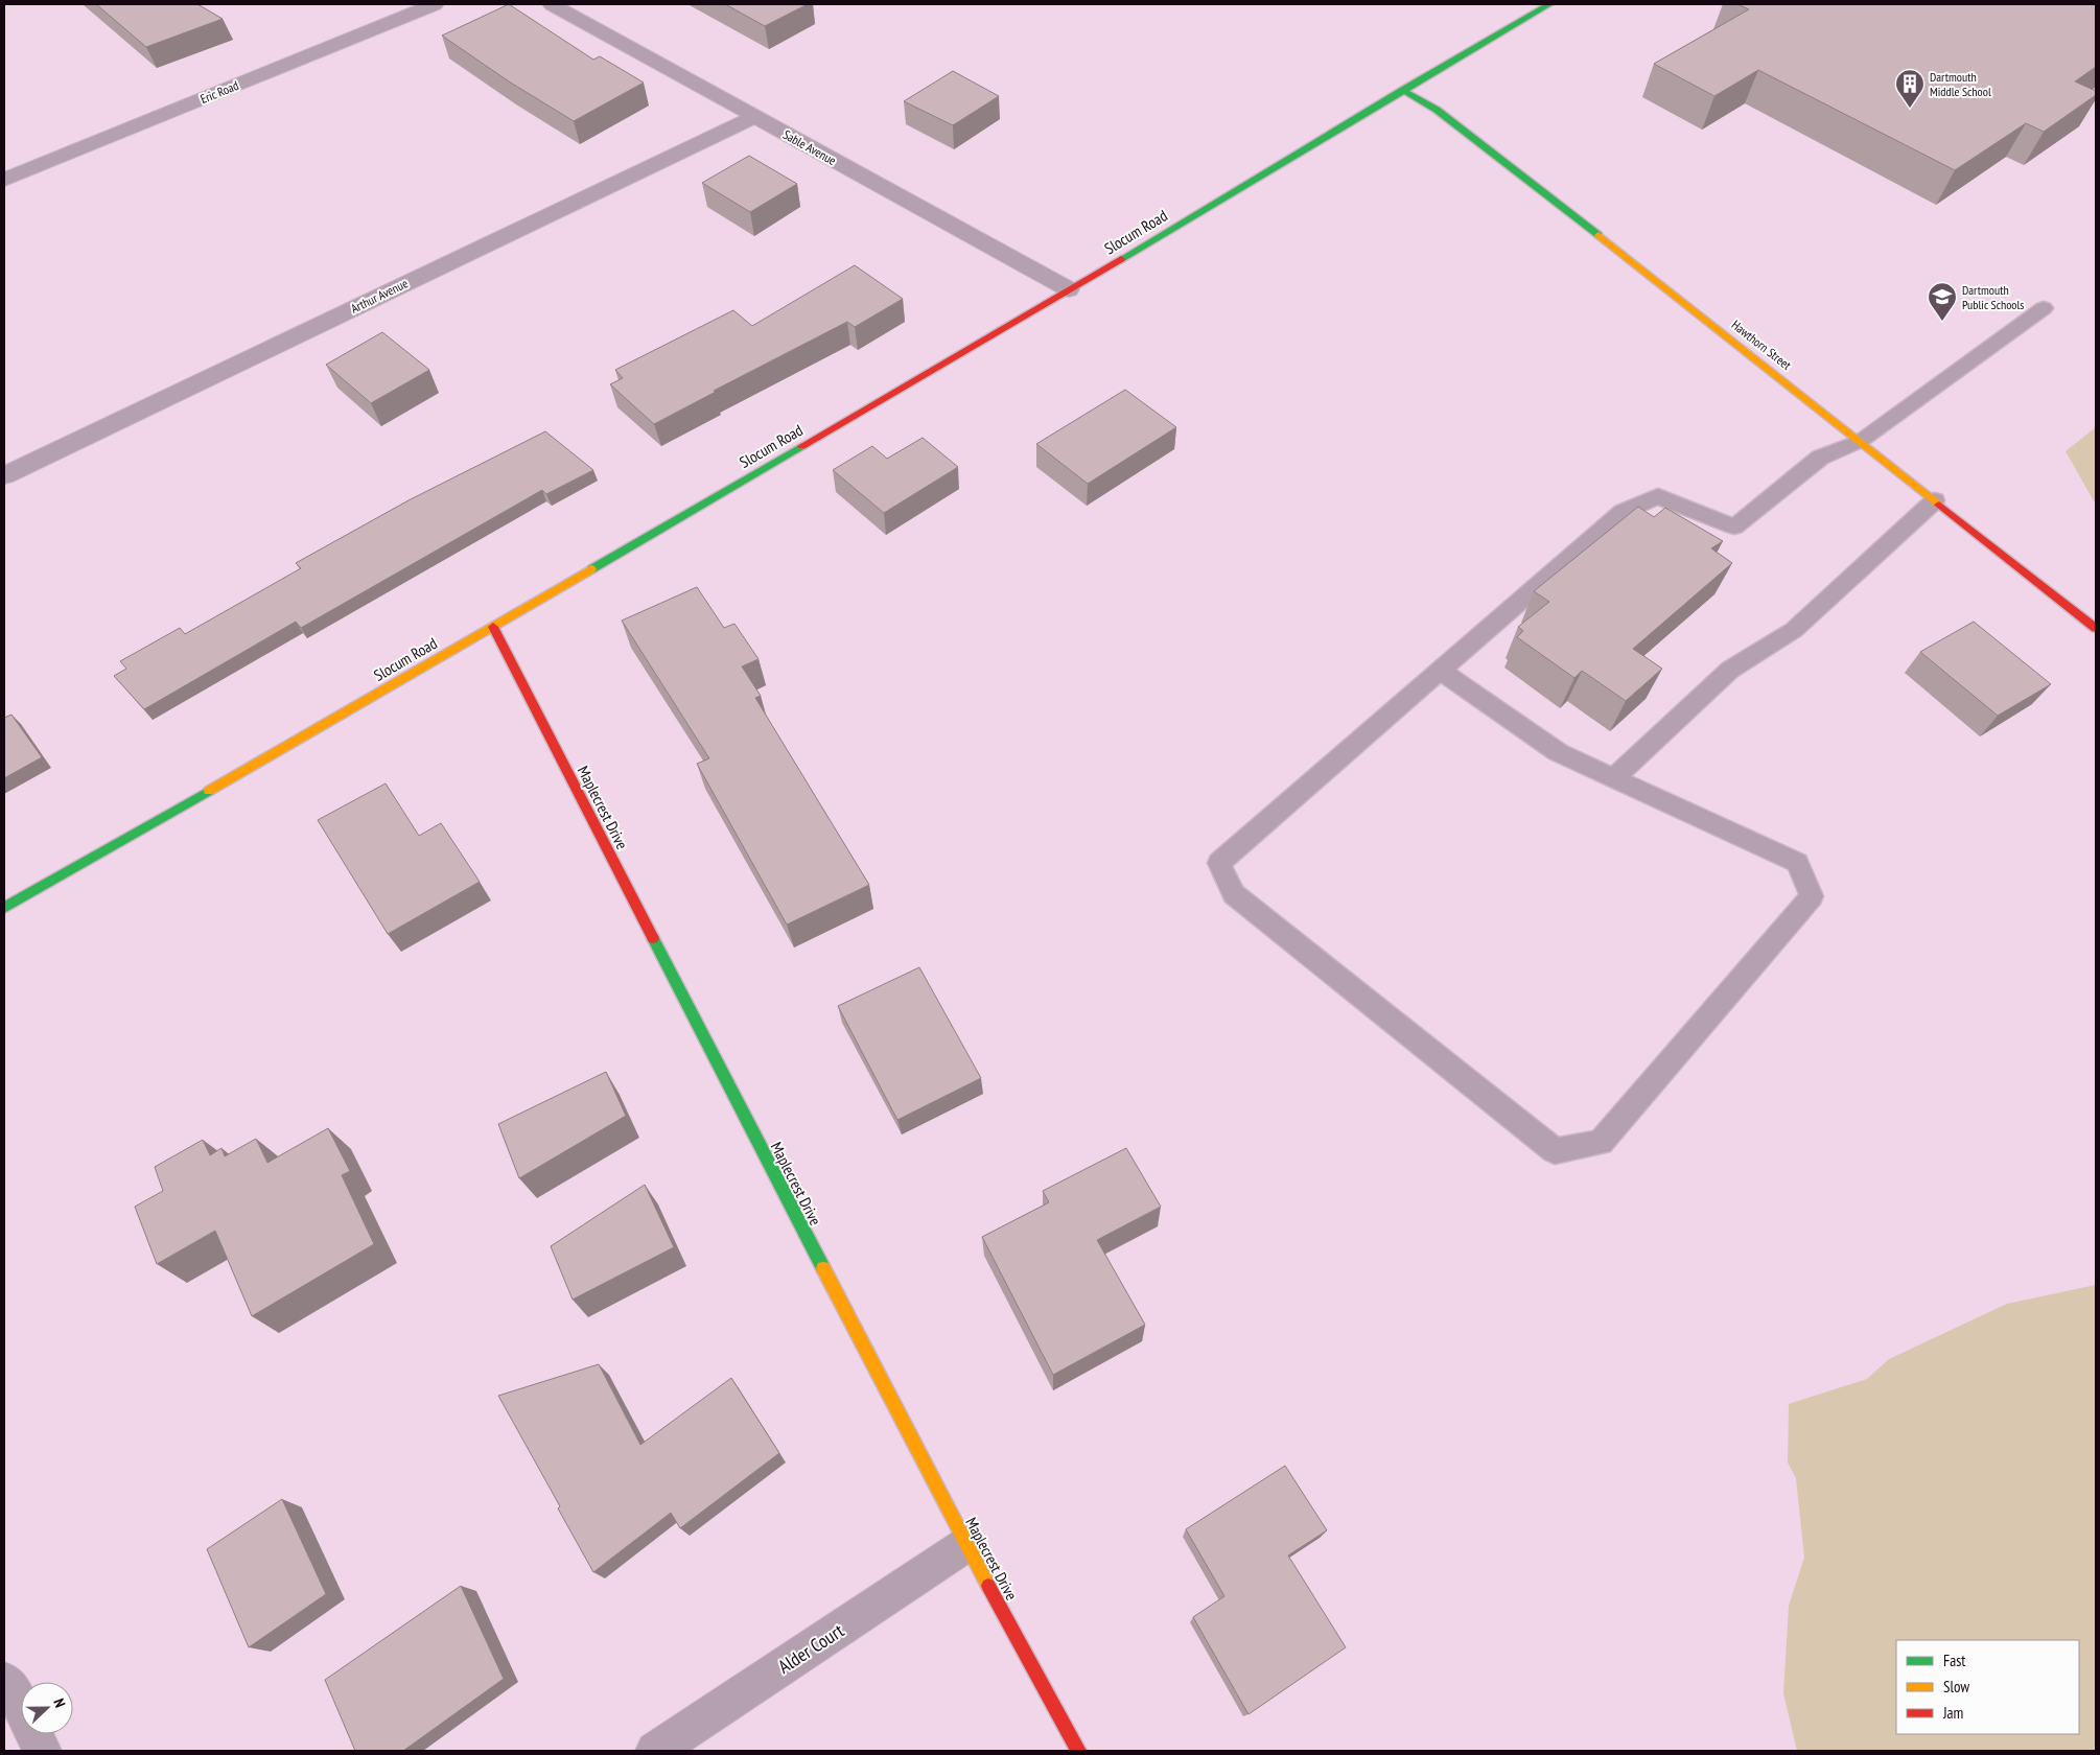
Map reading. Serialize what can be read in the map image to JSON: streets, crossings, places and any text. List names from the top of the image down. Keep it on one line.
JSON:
{"streets":{"main road":["Slocum Road","Hawthorn Street","Maplecrest Drive"],"street":["Eric Road","Sable Avenue","Arthur Avenue","Alder Court"]},"crossings":[["Sable Avenue","Slocum Road"],["Sable Avenue","Arthur Avenue"],["Slocum Road","Hawthorn Street"],["Slocum Road","Maplecrest Drive"],["Maplecrest Drive","Alder Court"]],"places":{"building":["Dartmouth Middle School"],"school or university":["Dartmouth Public Schools"]},"legend":["Fast","Slow","Jam"],"north":"right"}
